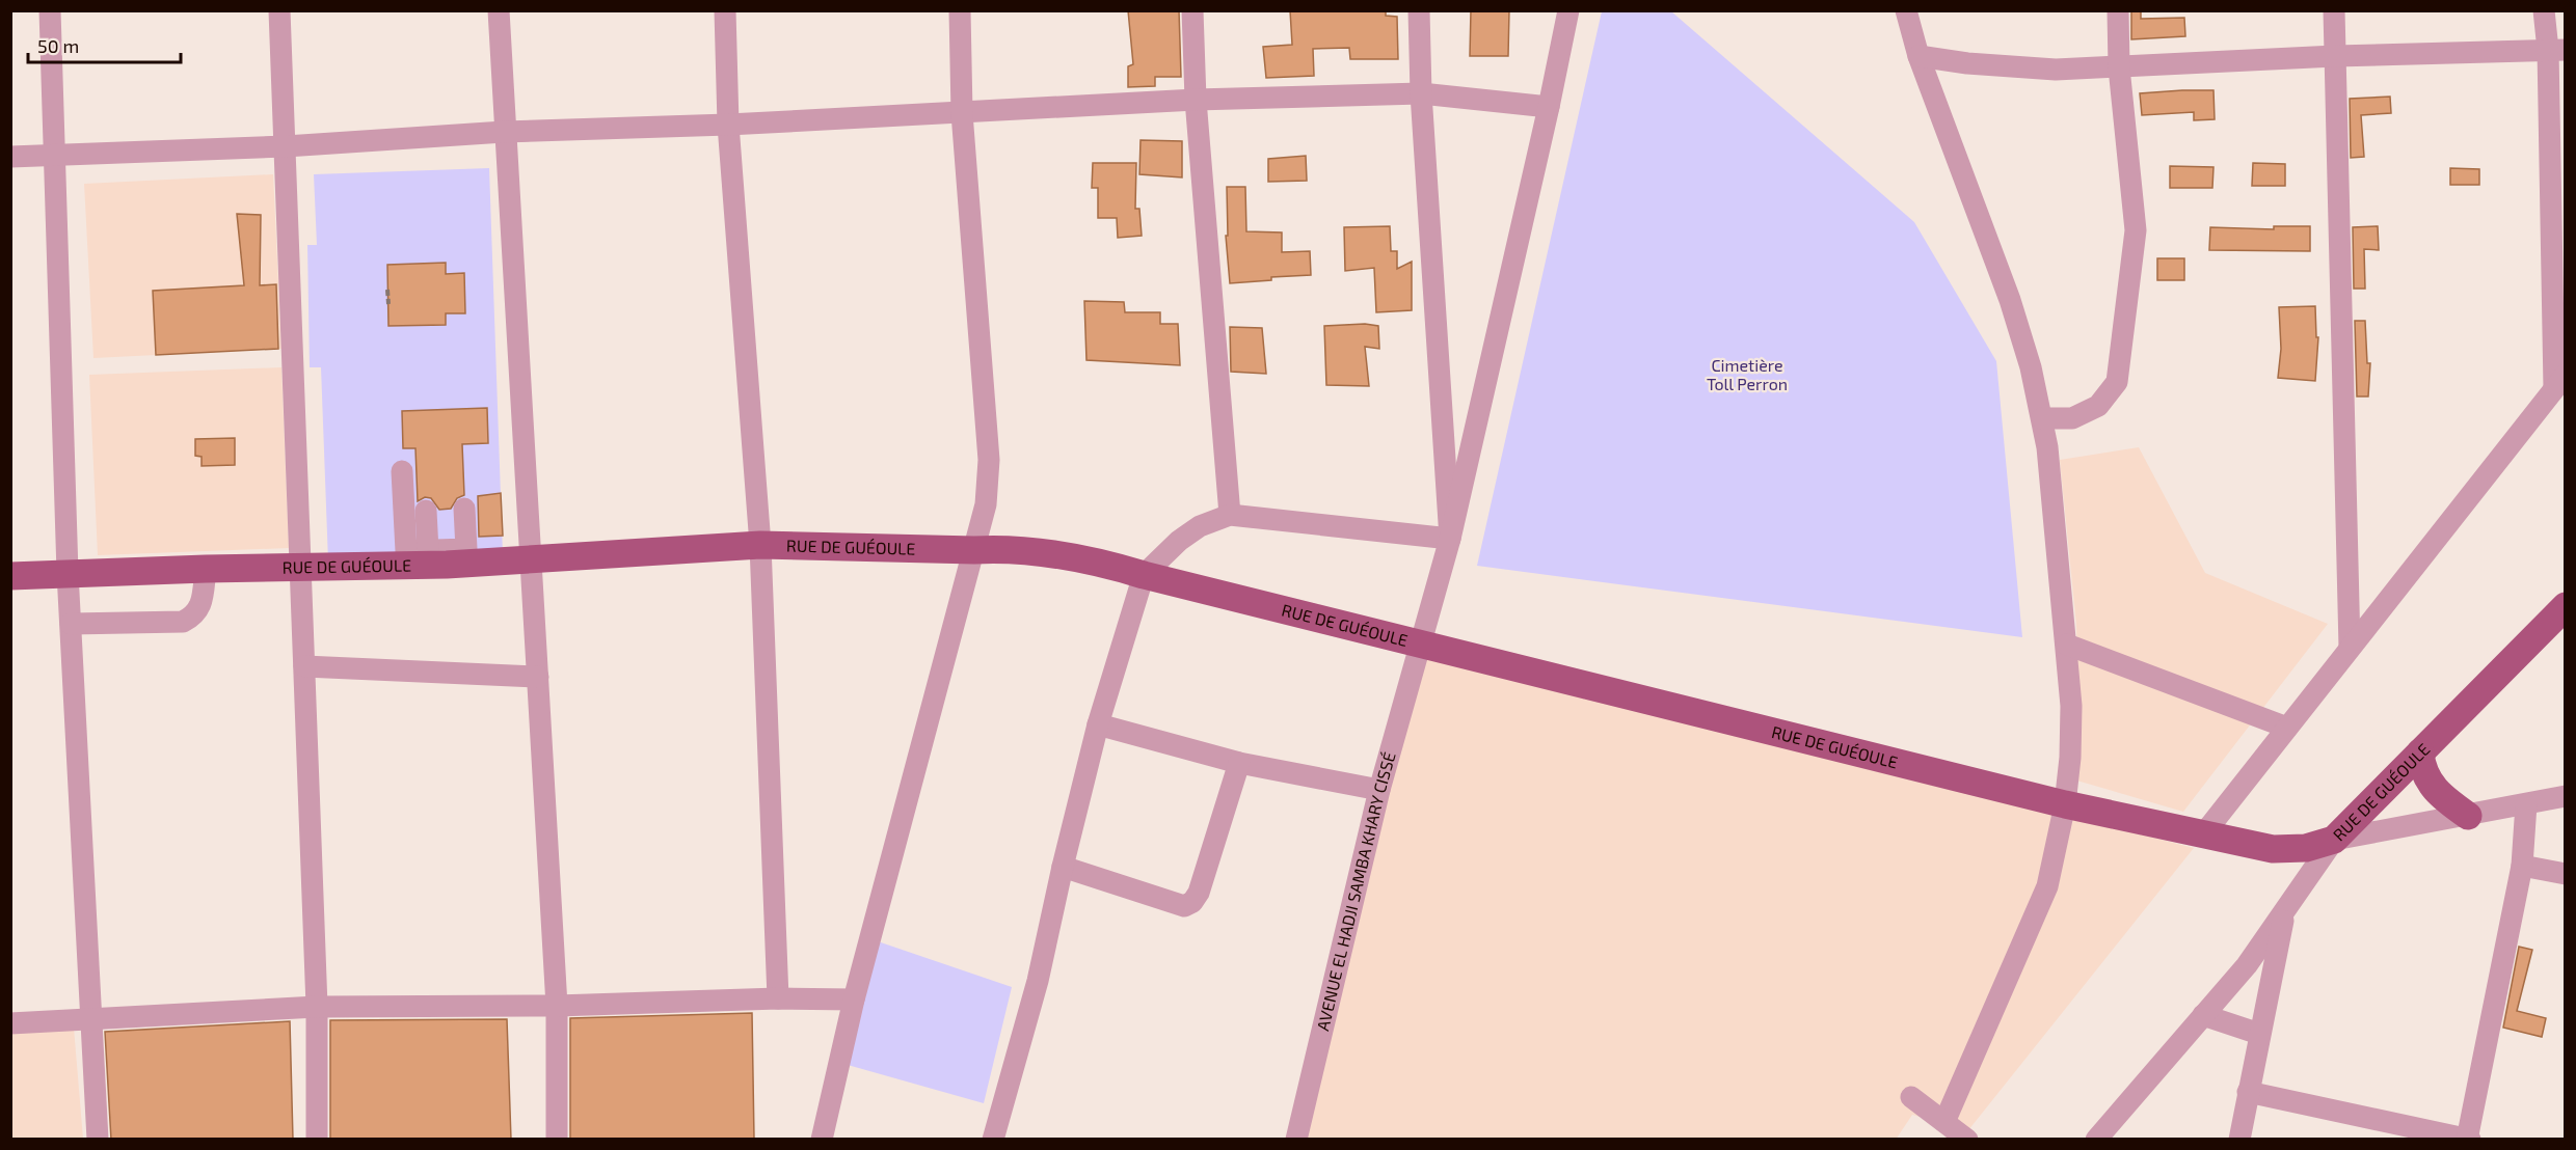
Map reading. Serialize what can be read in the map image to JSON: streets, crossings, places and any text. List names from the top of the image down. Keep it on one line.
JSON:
{"streets":{"main road":["RUE DE GUÉOULE"],"street":["AVENUE EL HADJI SAMBA KHARY CISSÉ"]},"crossings":[["RUE DE GUÉOULE","AVENUE EL HADJI SAMBA KHARY CISSÉ"]],"parks":["Cimetière Toll Perron"],"scale_bar":"50 m"}
